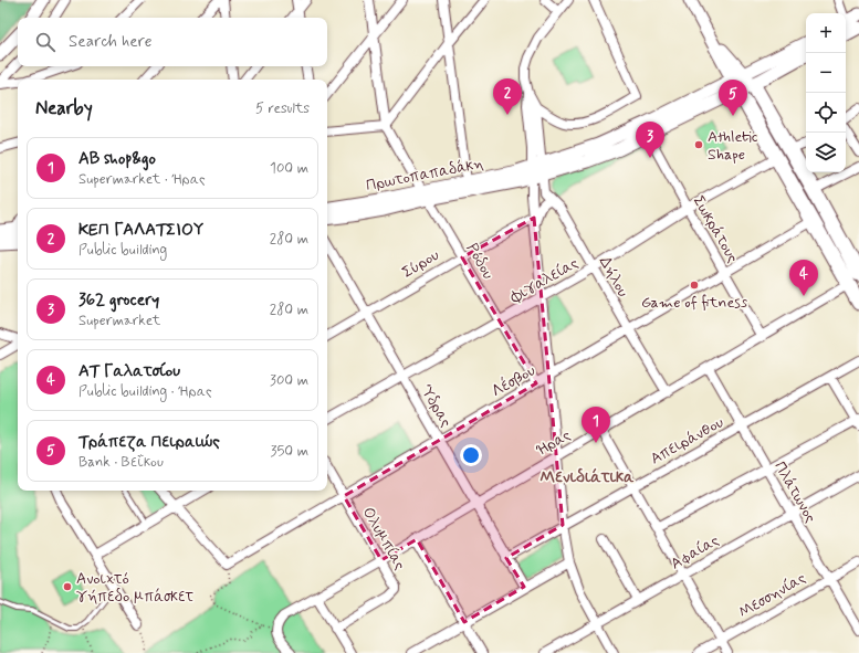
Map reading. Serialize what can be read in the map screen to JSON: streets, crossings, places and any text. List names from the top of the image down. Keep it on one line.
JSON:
{"streets":{"main road":["Πρωτοπαπαδάκη"],"street":["Σωκράτους","Ρόδου","Σύρου","Δήλου","Φιγαλείας","Λέσβου","Ύδρας","Απειράνθου","Ήρας","Πλάτωνος","Ολυμπίας","Αφαίας","Μεσσηνίας"]},"crossings":[["Πρωτοπαπαδάκη","Ρόδου"],["Πρωτοπαπαδάκη","Δήλου"],["Σωκράτους","Φιγαλείας"],["Σωκράτους","Λέσβου"],["Σωκράτους","Ήρας"],["Ρόδου","Σύρου"],["Ρόδου","Φιγαλείας"],["Ρόδου","Λέσβου"],["Σύρου","Ύδρας"],["Δήλου","Φιγαλείας"],["Δήλου","Λέσβου"],["Δήλου","Ήρας"],["Φιγαλείας","Ύδρας"],["Λέσβου","Ύδρας"],["Λέσβου","Ολυμπίας"],["Ύδρας","Απειράνθου"],["Ύδρας","Ήρας"],["Απειράνθου","Πλάτωνος"],["Ήρας","Πλάτωνος"],["Ήρας","Ολυμπίας"],["Πλάτωνος","Αφαίας"],["Πλάτωνος","Μεσσηνίας"]],"districts":["Μενιδιάτικα"],"places":["Athletic Shape","Game of fitness","Ανοιχτό γήπεδο μπάσκετ"],"page":{"map_buttons":["+","−"],"search":"Search here","pins":["2","5","3","4","1"],"heading":["Nearby","5 results"],"list":[{"mark":"1","name":"AB shop&go","note":"Supermarket · Ήρας","value":"100 m"},{"mark":"2","name":"ΚΕΠ ΓΑΛΑΤΣΙΟΥ","note":"Public building","value":"280 m"},{"mark":"3","name":"362 grocery","note":"Supermarket","value":"280 m"},{"mark":"4","name":"ΑΤ Γαλατσίου","note":"Public building · Ήρας","value":"300 m"},{"mark":"5","name":"Τράπεζα Πειραιώς","note":"Bank · Βεΐκου","value":"350 m"}]}}
